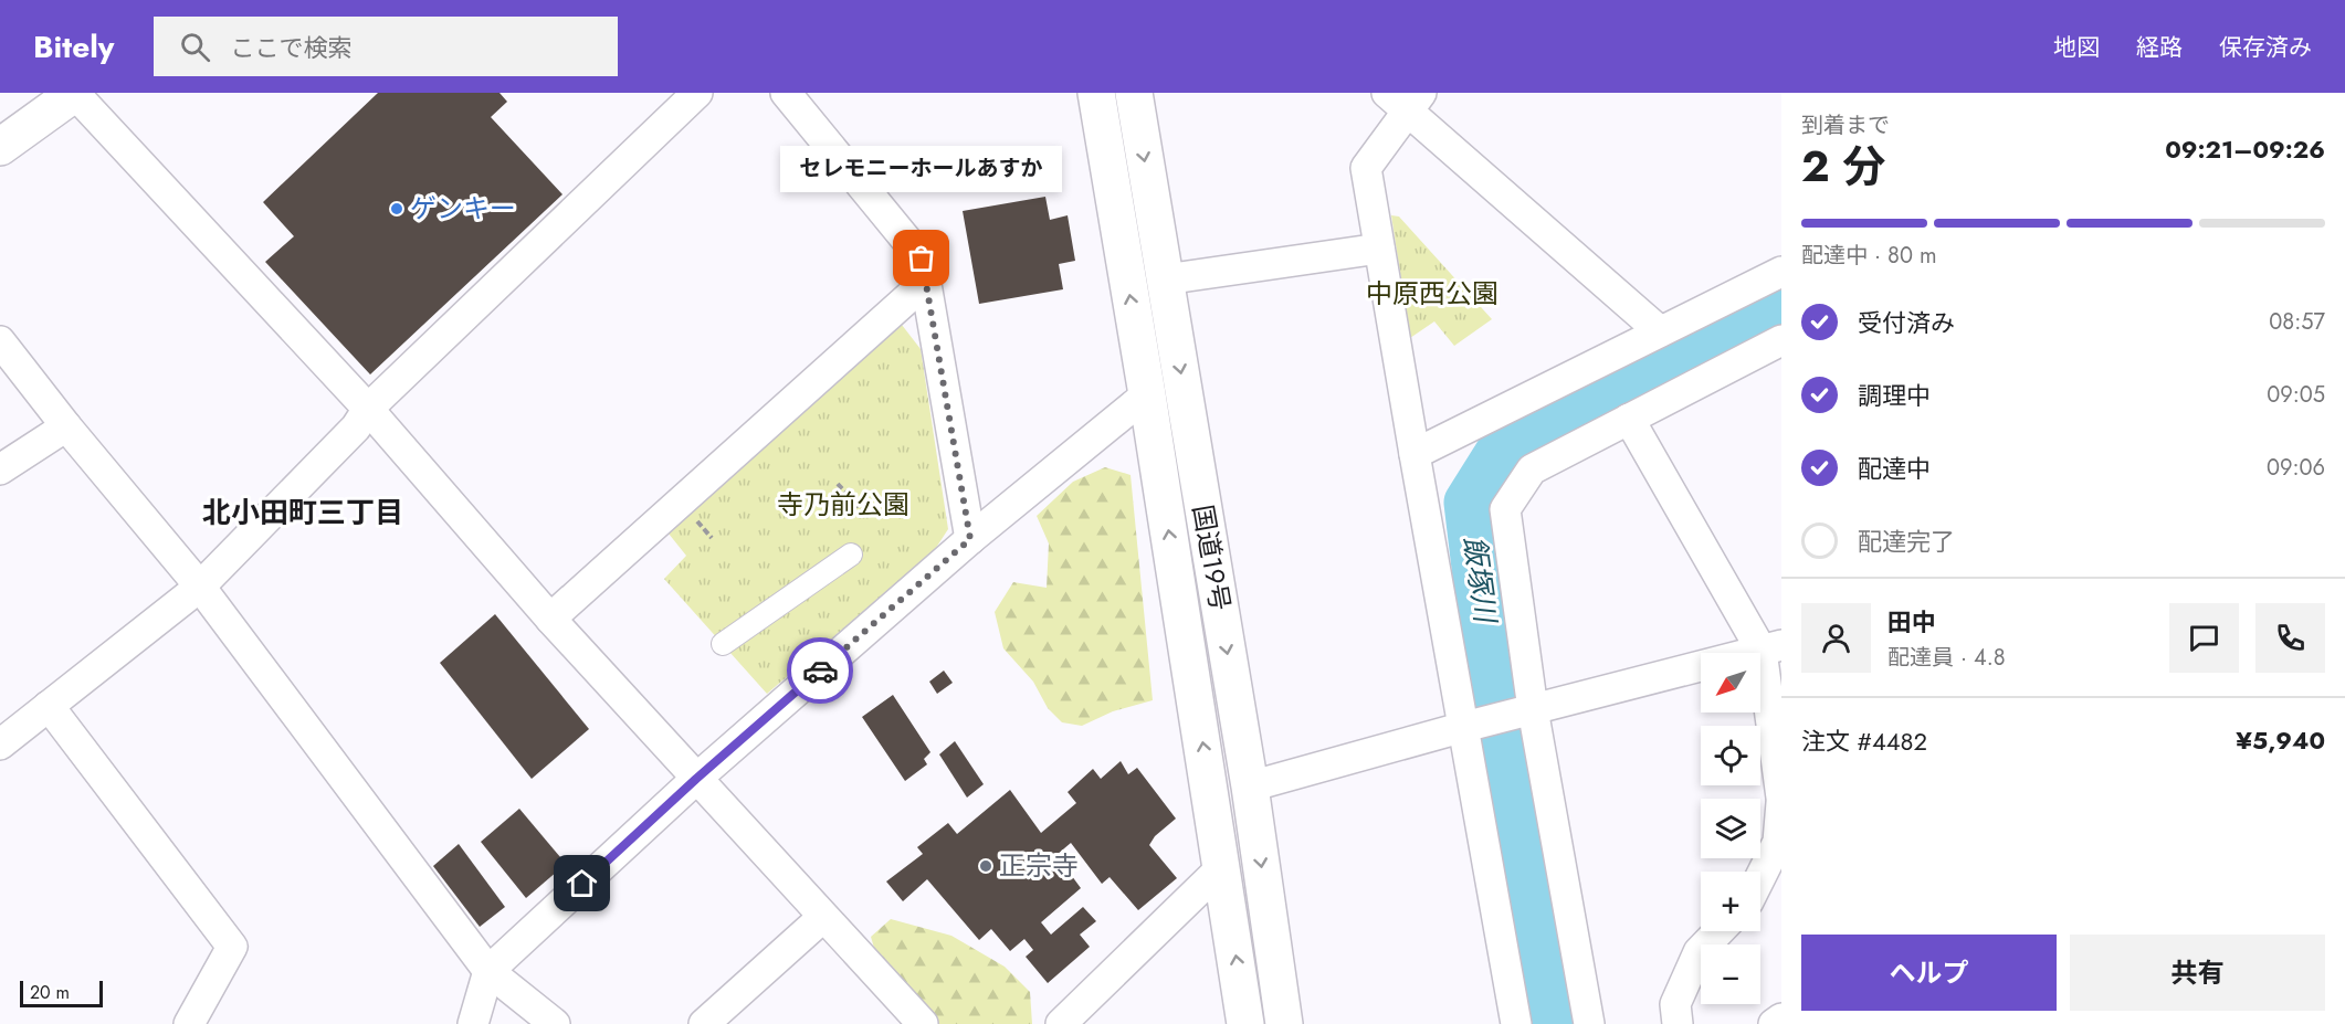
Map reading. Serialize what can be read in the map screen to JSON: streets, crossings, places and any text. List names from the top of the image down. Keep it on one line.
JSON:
{"streets":{"main road":["国道19号"]},"districts":["北小田町三丁目"],"water":["飯塚川"],"parks":["中原西公園","寺乃前公園"],"places":["ゲンキー","セレモニーホールあすか","正宗寺"],"scale_bar":"20 m","north":"bottom left","page":{"header":"Bitely","search":"ここで検索","nav":["地図","経路","保存済み"],"heading":["2 分","到着まで","09:21–09:26"],"panel":["田中","配達員 · 4.8","注文 #4482","¥5,940"],"bubble":"セレモニーホールあすか","bar":"配達中 · 80 m","list":[["受付済み","08:57"],["調理中","09:05"],["配達中","09:06"],"配達完了"],"map_buttons":["+","−"],"buttons":["ヘルプ","共有"],"scale":"20 m"}}
